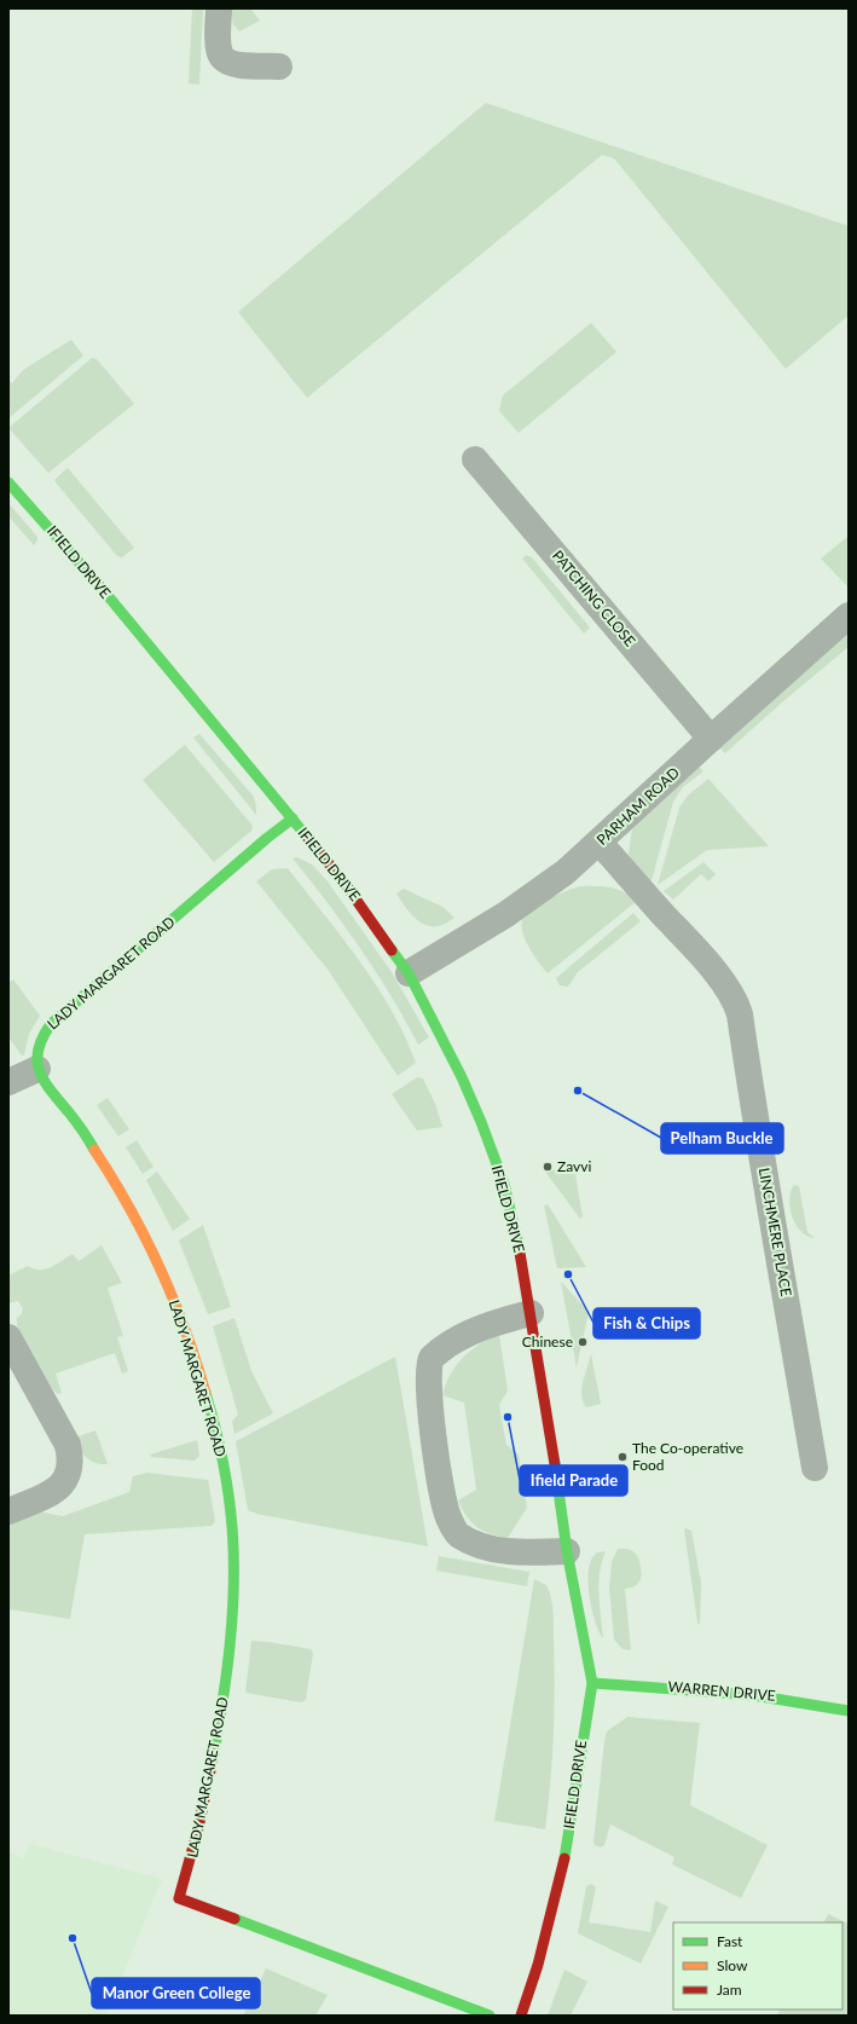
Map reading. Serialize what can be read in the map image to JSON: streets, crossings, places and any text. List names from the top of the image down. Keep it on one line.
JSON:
{"streets":{"street":["IFIELD DRIVE","PATCHING CLOSE","PARHAM ROAD","LADY MARGARET ROAD","LINCHMERE PLACE","WARREN DRIVE"]},"crossings":[["IFIELD DRIVE","PARHAM ROAD"],["IFIELD DRIVE","LADY MARGARET ROAD"],["IFIELD DRIVE","WARREN DRIVE"],["PATCHING CLOSE","PARHAM ROAD"],["PARHAM ROAD","LINCHMERE PLACE"]],"places":["Pelham Buckle","Zavvi","Fish & Chips","Chinese","Ifield Parade","The Co-operative Food","Manor Green College"],"legend":["Fast","Slow","Jam"]}
